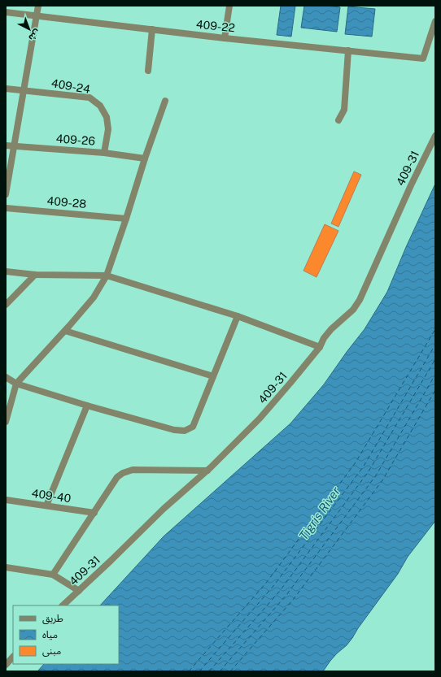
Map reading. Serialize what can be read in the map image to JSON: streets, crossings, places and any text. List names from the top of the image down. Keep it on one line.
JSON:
{"streets":{"street":["409-22","409-24","409-26","409-31","409-28","409-40"]},"crossings":[["409-24","409-26"]],"water":["Tigris River"],"legend":["طريق","مياه","مبنى"],"north":"bottom right"}
